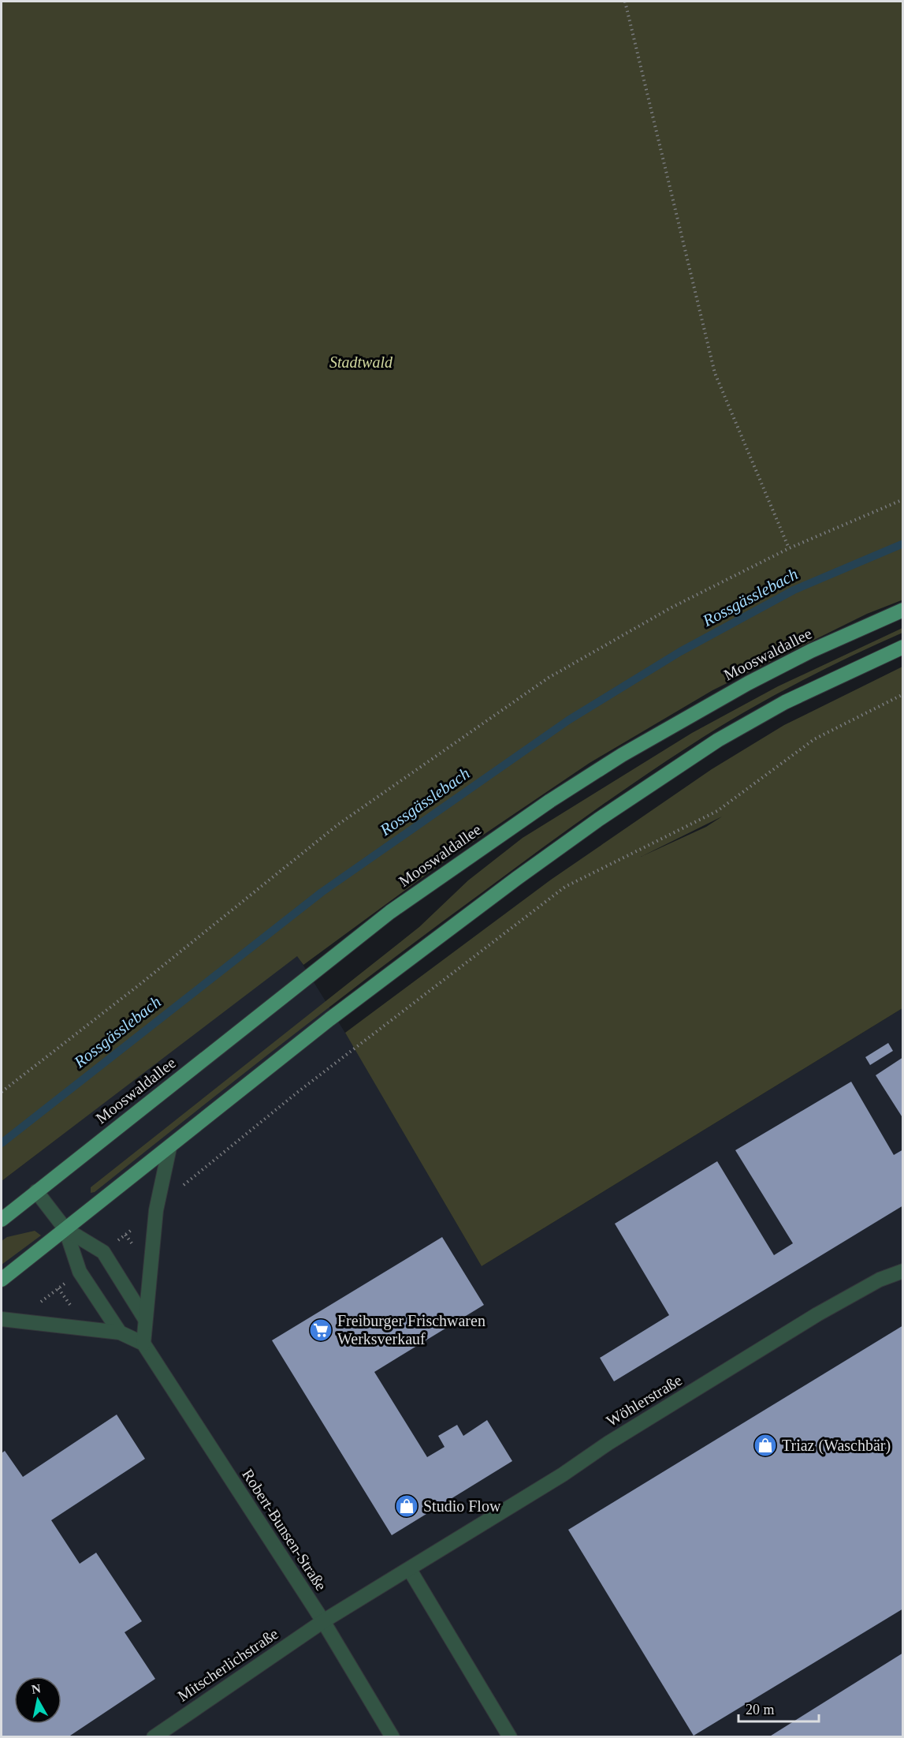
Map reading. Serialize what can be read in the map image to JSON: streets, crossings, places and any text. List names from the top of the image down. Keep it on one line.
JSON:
{"streets":{"main road":["Mooswaldallee"],"street":["Wöhlerstraße","Robert-Bunsen-Straße","Mitscherlichstraße"]},"crossings":[["Wöhlerstraße","Robert-Bunsen-Straße"],["Wöhlerstraße","Mitscherlichstraße"],["Robert-Bunsen-Straße","Mitscherlichstraße"]],"water":["Rossgässlebach"],"parks":["Stadtwald"],"places":{"supermarket":["Freiburger Frischwaren Werksverkauf"],"shop":["Triaz (Waschbär)","Studio Flow"]},"scale_bar":"20 m","north":"top"}
